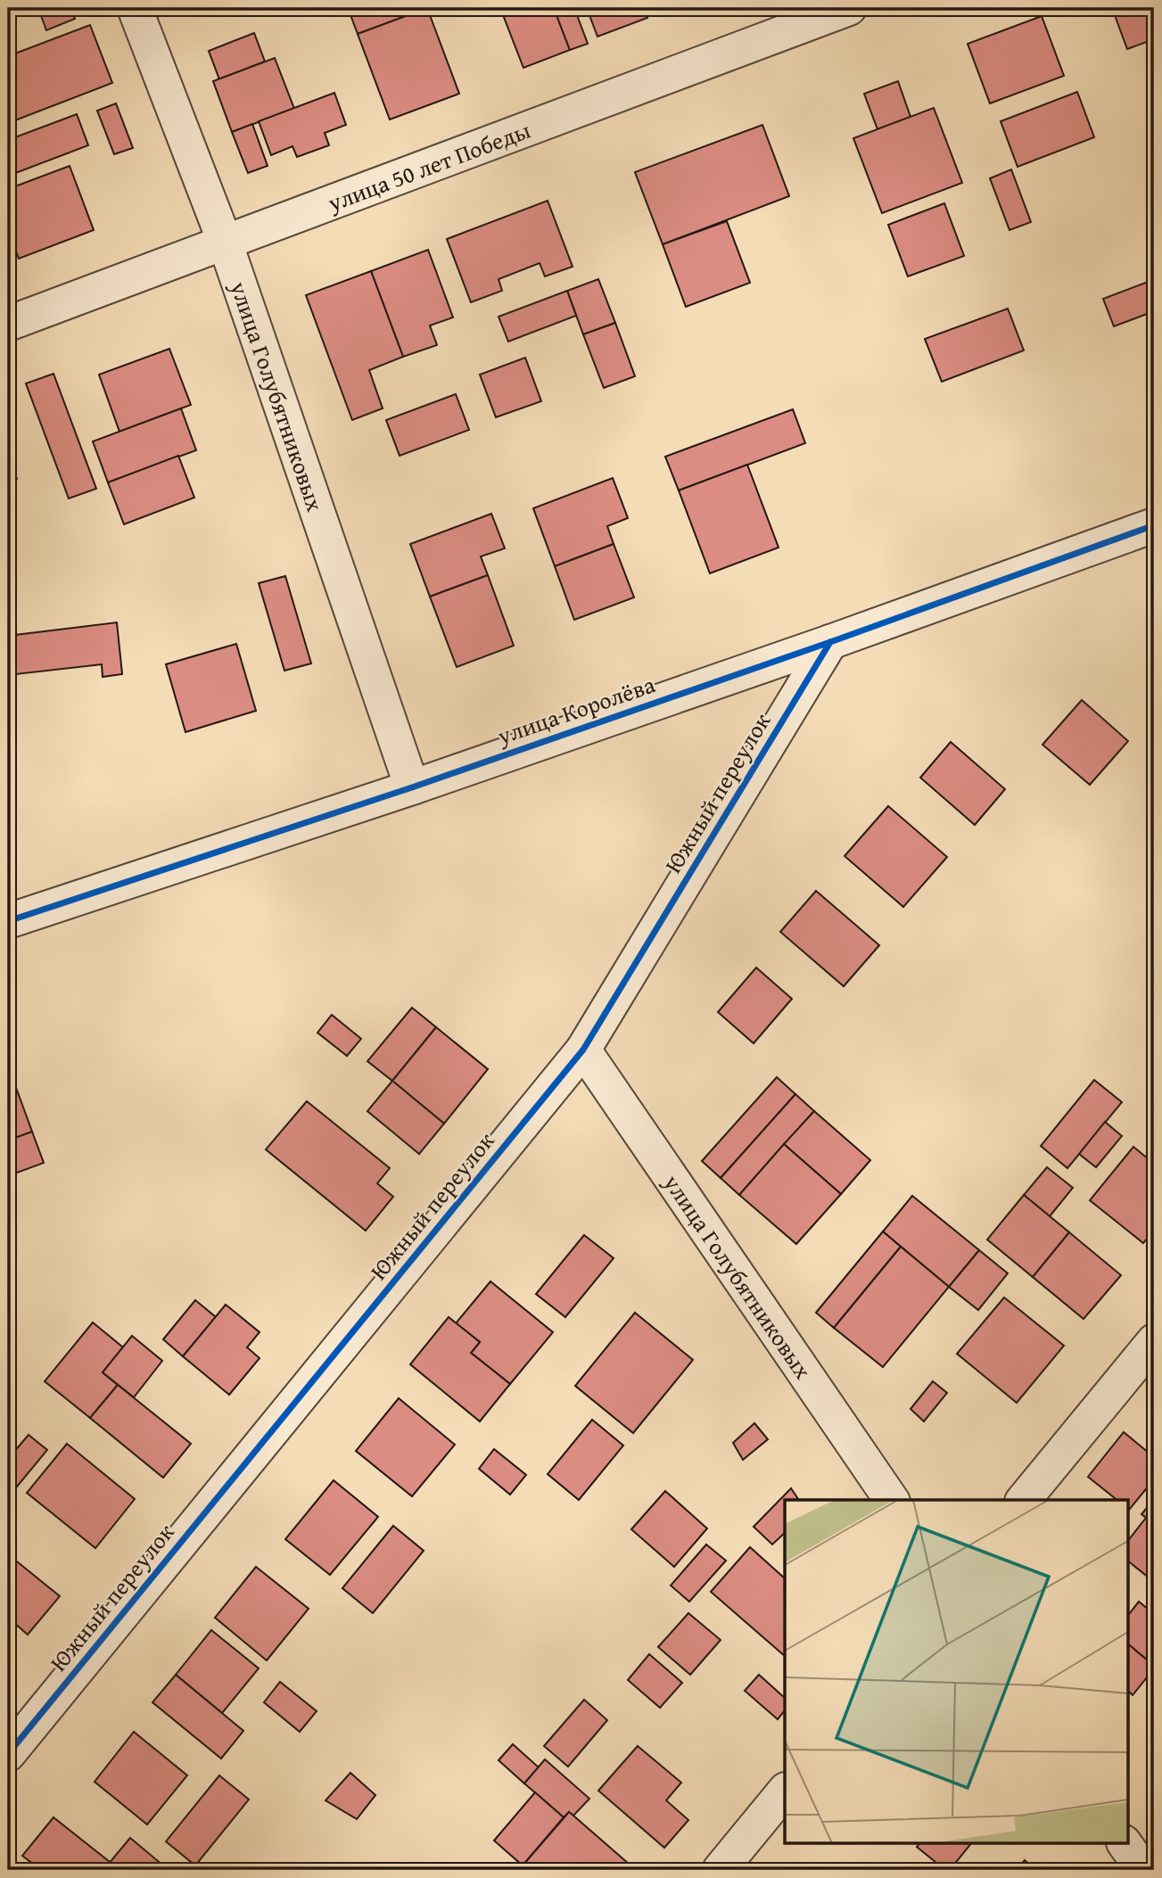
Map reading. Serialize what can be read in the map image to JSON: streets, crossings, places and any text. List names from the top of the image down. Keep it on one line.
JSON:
{"streets":{"street":["улица 50 лет Победы","улица Голубятниковых","улица Королёва","Южный переулок"]},"crossings":[["улица 50 лет Победы","улица Голубятниковых"],["улица Голубятниковых","улица Королёва"],["улица Голубятниковых","Южный переулок"],["улица Королёва","Южный переулок"]]}
